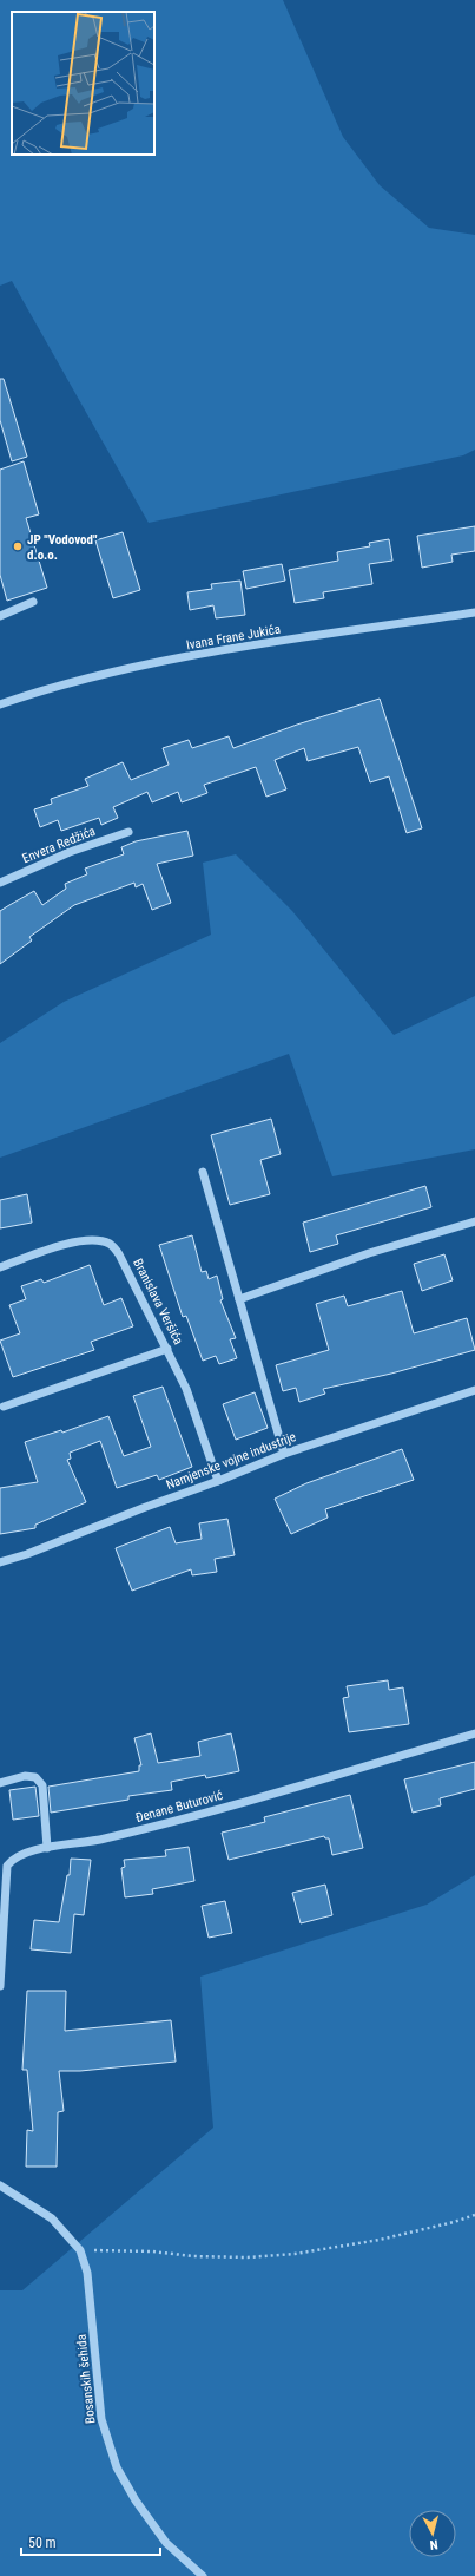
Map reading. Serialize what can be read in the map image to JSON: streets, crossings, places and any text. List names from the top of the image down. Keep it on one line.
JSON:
{"streets":{"street":["Ivana Frane Jukića","Envera Redžića","Branislava Veršića","Namjenske vojne industrije","Đenane Buturović","Bosanskih šehida"]},"crossings":[["Branislava Veršića","Namjenske vojne industrije"]],"places":["JP \"Vodovod\" d.o.o."],"scale_bar":"50 m","north":"bottom"}
